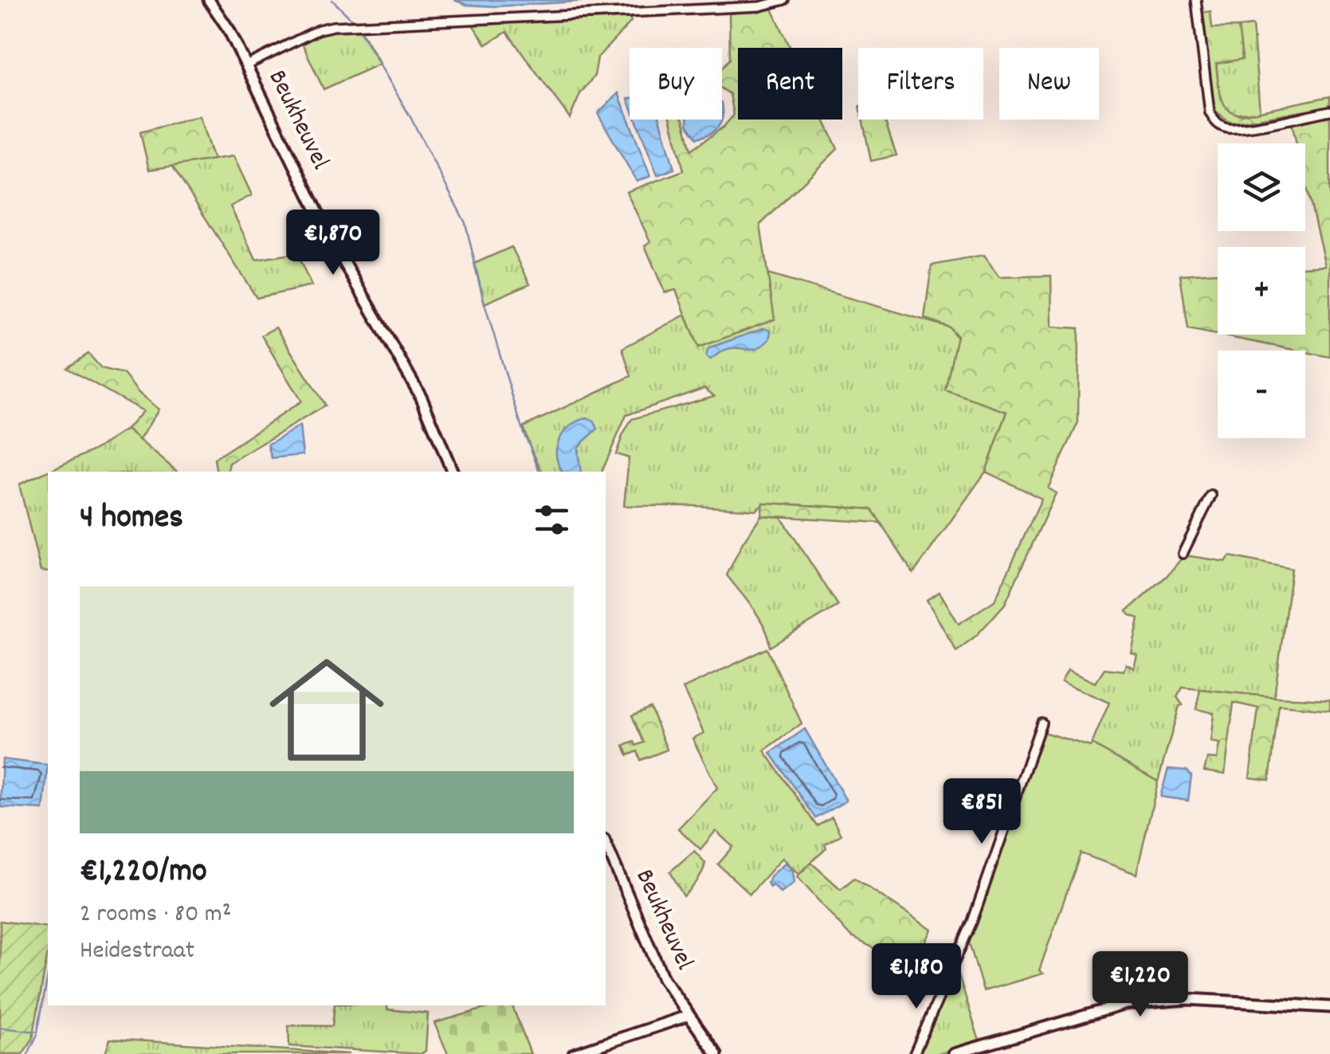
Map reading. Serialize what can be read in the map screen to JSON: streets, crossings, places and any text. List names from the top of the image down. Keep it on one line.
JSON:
{"streets":{"street":["Beukheuvel"]},"page":{"chip":["Buy","Rent","Filters","New"],"map_buttons":["+","−"],"price":["€1,870","€851","€1,180","€1,220"],"heading":"4 homes","list":[{"name":"€1,220/mo","note":"2 rooms · 80 m² · Heidestraat"}]}}
